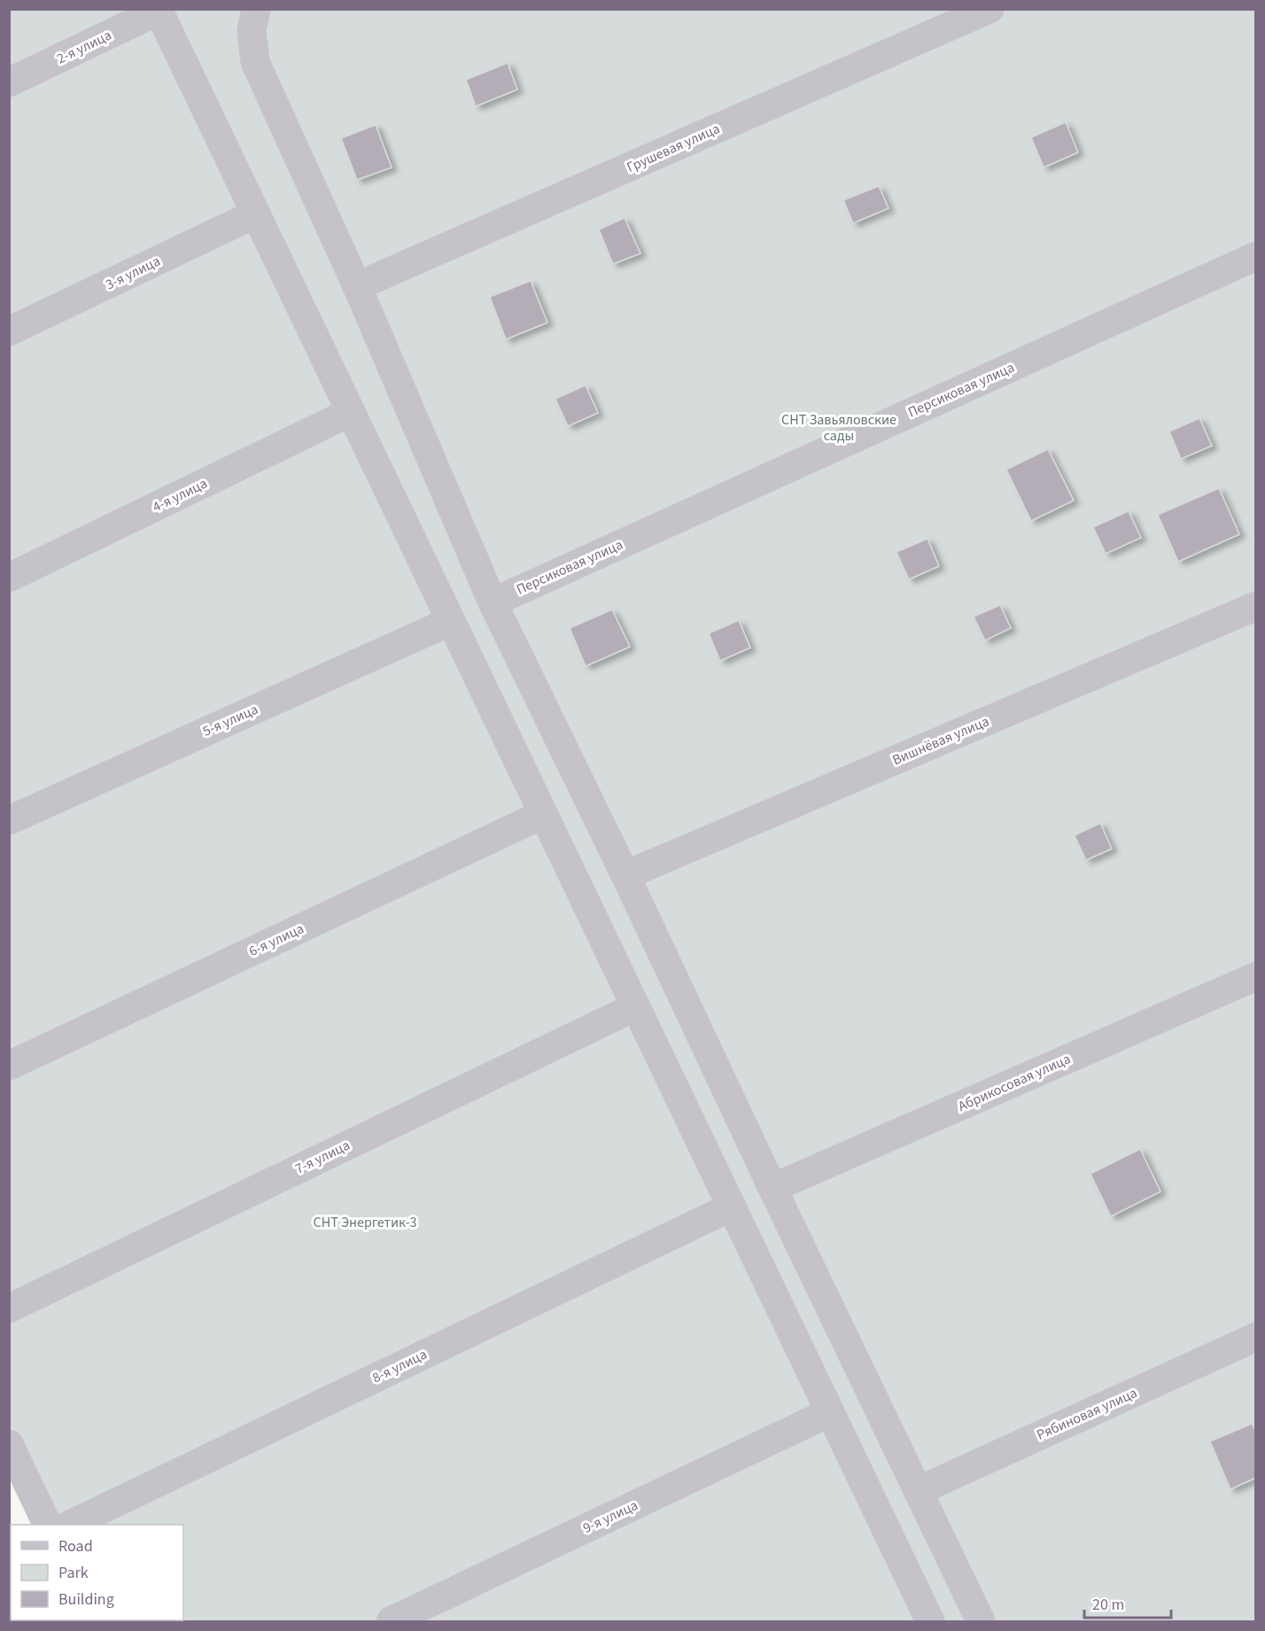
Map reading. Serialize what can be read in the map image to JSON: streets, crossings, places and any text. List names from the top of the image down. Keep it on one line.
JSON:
{"streets":{"street":["2-я улица","Грушевая улица","3-я улица","Персиковая улица","4-я улица","5-я улица","Вишнёвая улица","6-я улица","Абрикосовая улица","7-я улица","8-я улица","Рябиновая улица","9-я улица"]},"parks":["СНТ Завьяловские сады","СНТ Энергетик-3"],"legend":["Road","Park","Building"],"scale_bar":"20 m"}
